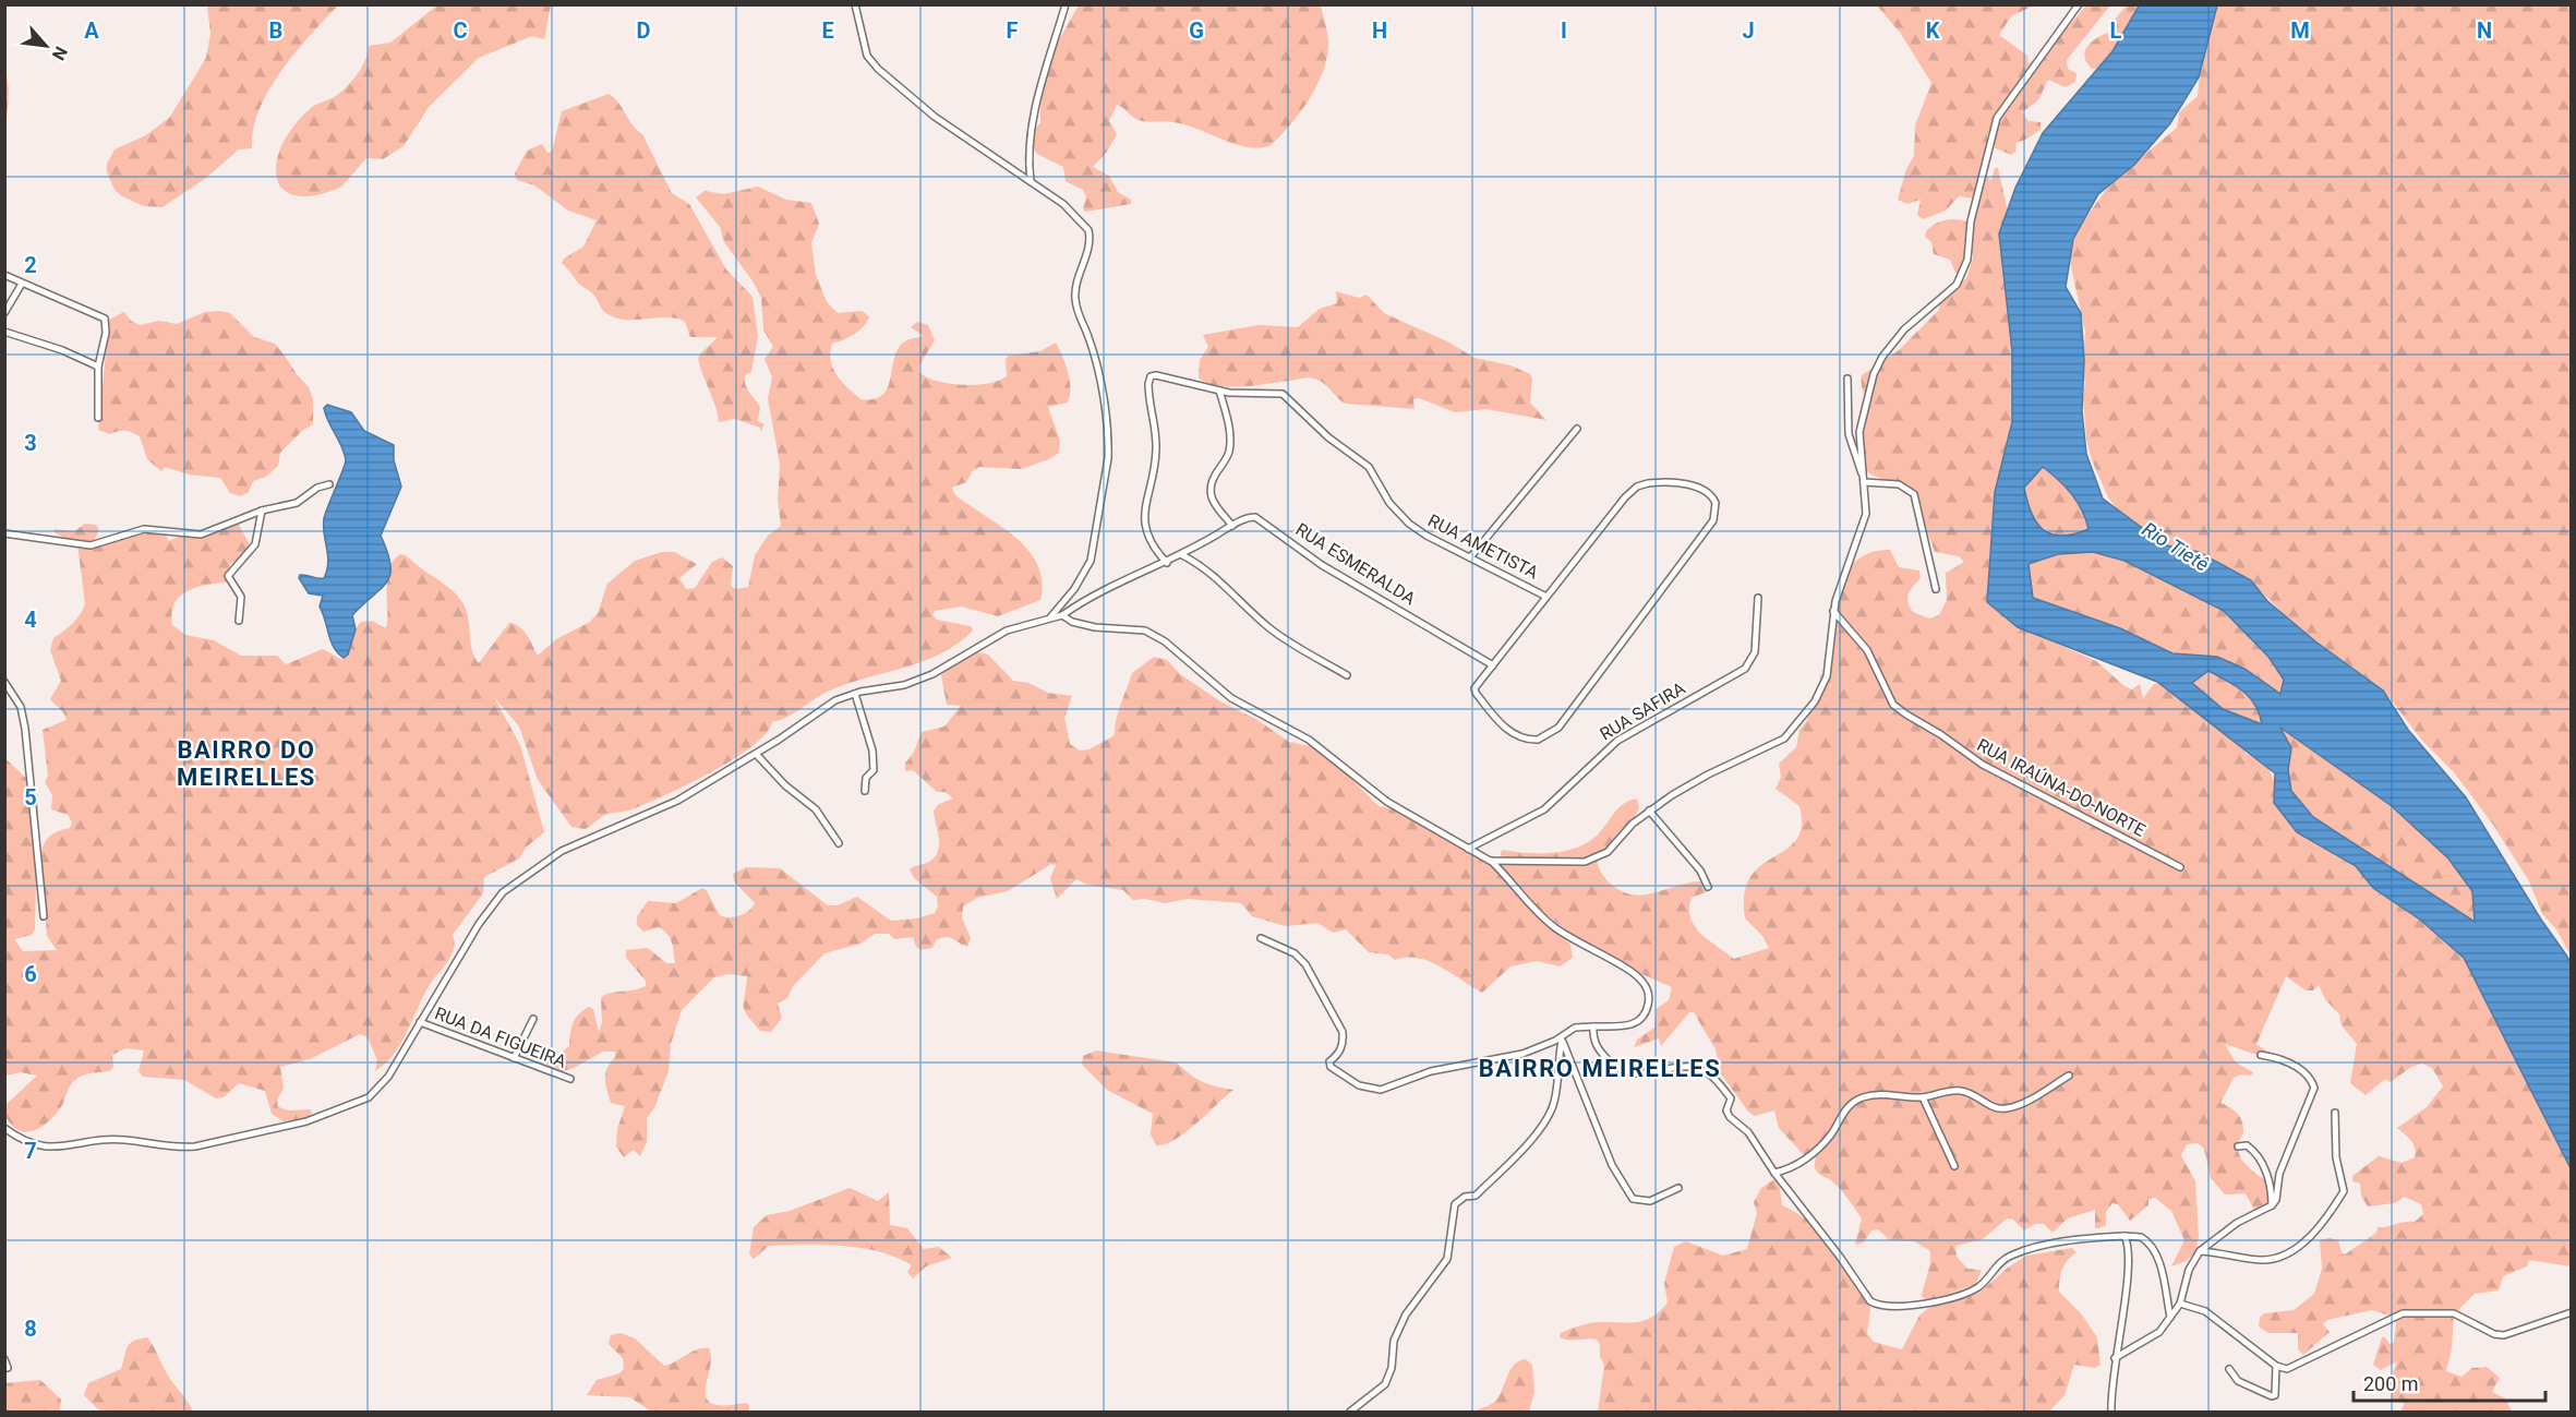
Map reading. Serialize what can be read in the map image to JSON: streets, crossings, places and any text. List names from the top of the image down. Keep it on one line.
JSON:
{"streets":{"street":["RUA AMETISTA","RUA ESMERALDA","RUA SAFIRA","RUA IRAÚNA-DO-NORTE","RUA DA FIGUEIRA"]},"crossings":[["RUA AMETISTA","RUA ESMERALDA"],["RUA ESMERALDA","RUA DA FIGUEIRA"]],"districts":["BAIRRO DO MEIRELLES","BAIRRO MEIRELLES"],"water":["Rio Tietê"],"scale_bar":"200 m","north":"bottom right","grid":{"columns":["A","B","C","D","E","F","G","H","I","J","K","L","M","N"],"rows":["2","3","4","5","6","7","8"]}}
